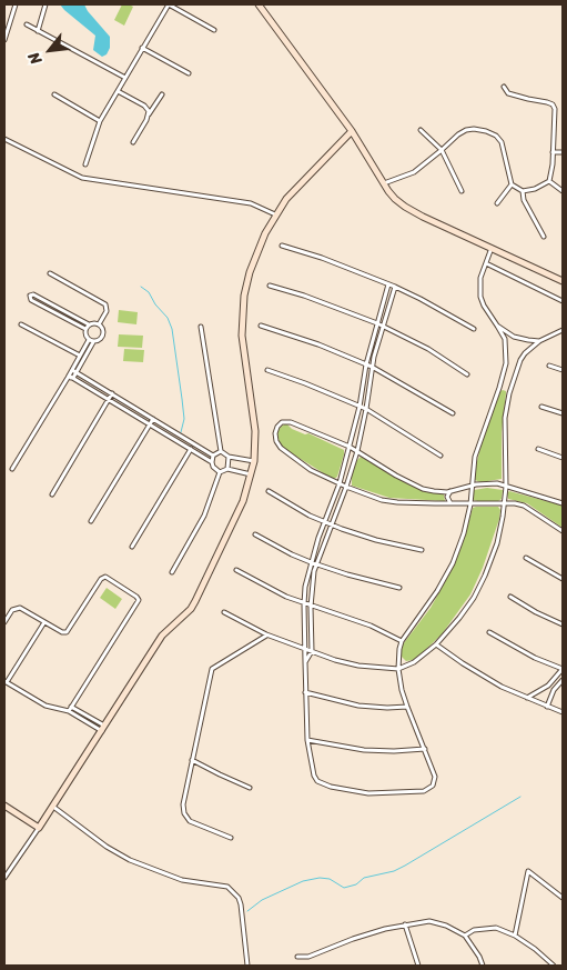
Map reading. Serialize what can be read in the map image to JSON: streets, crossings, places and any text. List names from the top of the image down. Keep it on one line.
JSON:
{"north":"bottom left"}
